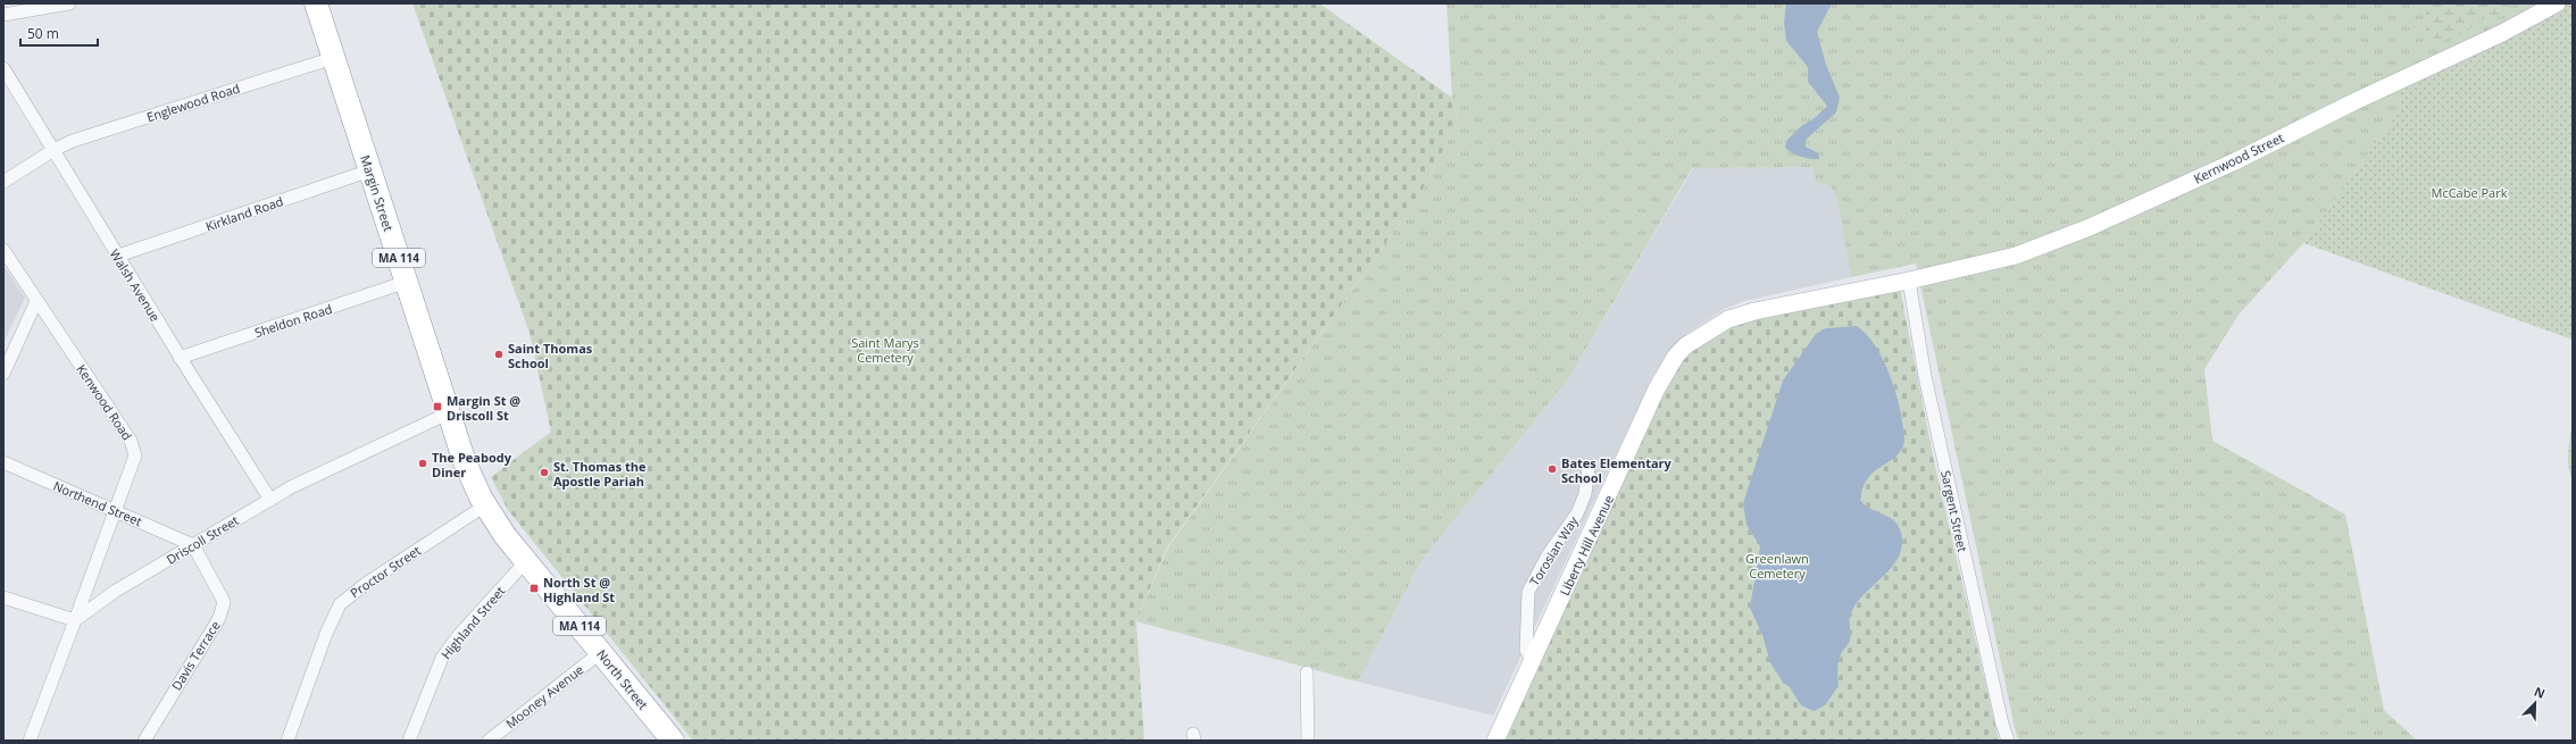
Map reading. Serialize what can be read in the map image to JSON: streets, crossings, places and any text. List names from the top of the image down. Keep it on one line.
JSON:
{"streets":{"highway":["Margin Street","MA 114","North Street"],"main road":["Kernwood Street","Liberty Hill Avenue"],"street":["Englewood Road","Kirkland Road","Walsh Avenue","Sheldon Road","Kenwood Road","Northend Street","Sargent Street","Driscoll Street","Torosian Way","Proctor Street","Highland Street","Davis Terrace","Mooney Avenue"]},"crossings":[["Englewood Road","Margin Street"],["Englewood Road","Walsh Avenue"],["Kernwood Street","Sargent Street"],["Kernwood Street","Liberty Hill Avenue"],["Margin Street","Kirkland Road"],["Margin Street","Sheldon Road"],["Margin Street","Driscoll Street"],["Margin Street","Proctor Street"],["Margin Street","North Street"],["Kirkland Road","Walsh Avenue"],["Walsh Avenue","Sheldon Road"],["Walsh Avenue","Driscoll Street"],["Kenwood Road","Northend Street"],["Kenwood Road","Driscoll Street"],["Northend Street","Driscoll Street"],["Northend Street","Davis Terrace"],["Sargent Street","Liberty Hill Avenue"],["Driscoll Street","Davis Terrace"],["Liberty Hill Avenue","Torosian Way"],["Proctor Street","North Street"],["Highland Street","North Street"],["North Street","Mooney Avenue"]],"parks":["McCabe Park","Saint Marys Cemetery","Greenlawn Cemetery"],"places":{"other":["Saint Thomas School","The Peabody Diner","Bates Elementary School","St. Thomas the Apostle Pariah"],"transit":["Margin St @ Driscoll St","North St @ Highland St"]},"scale_bar":"50 m","north":"top right"}
